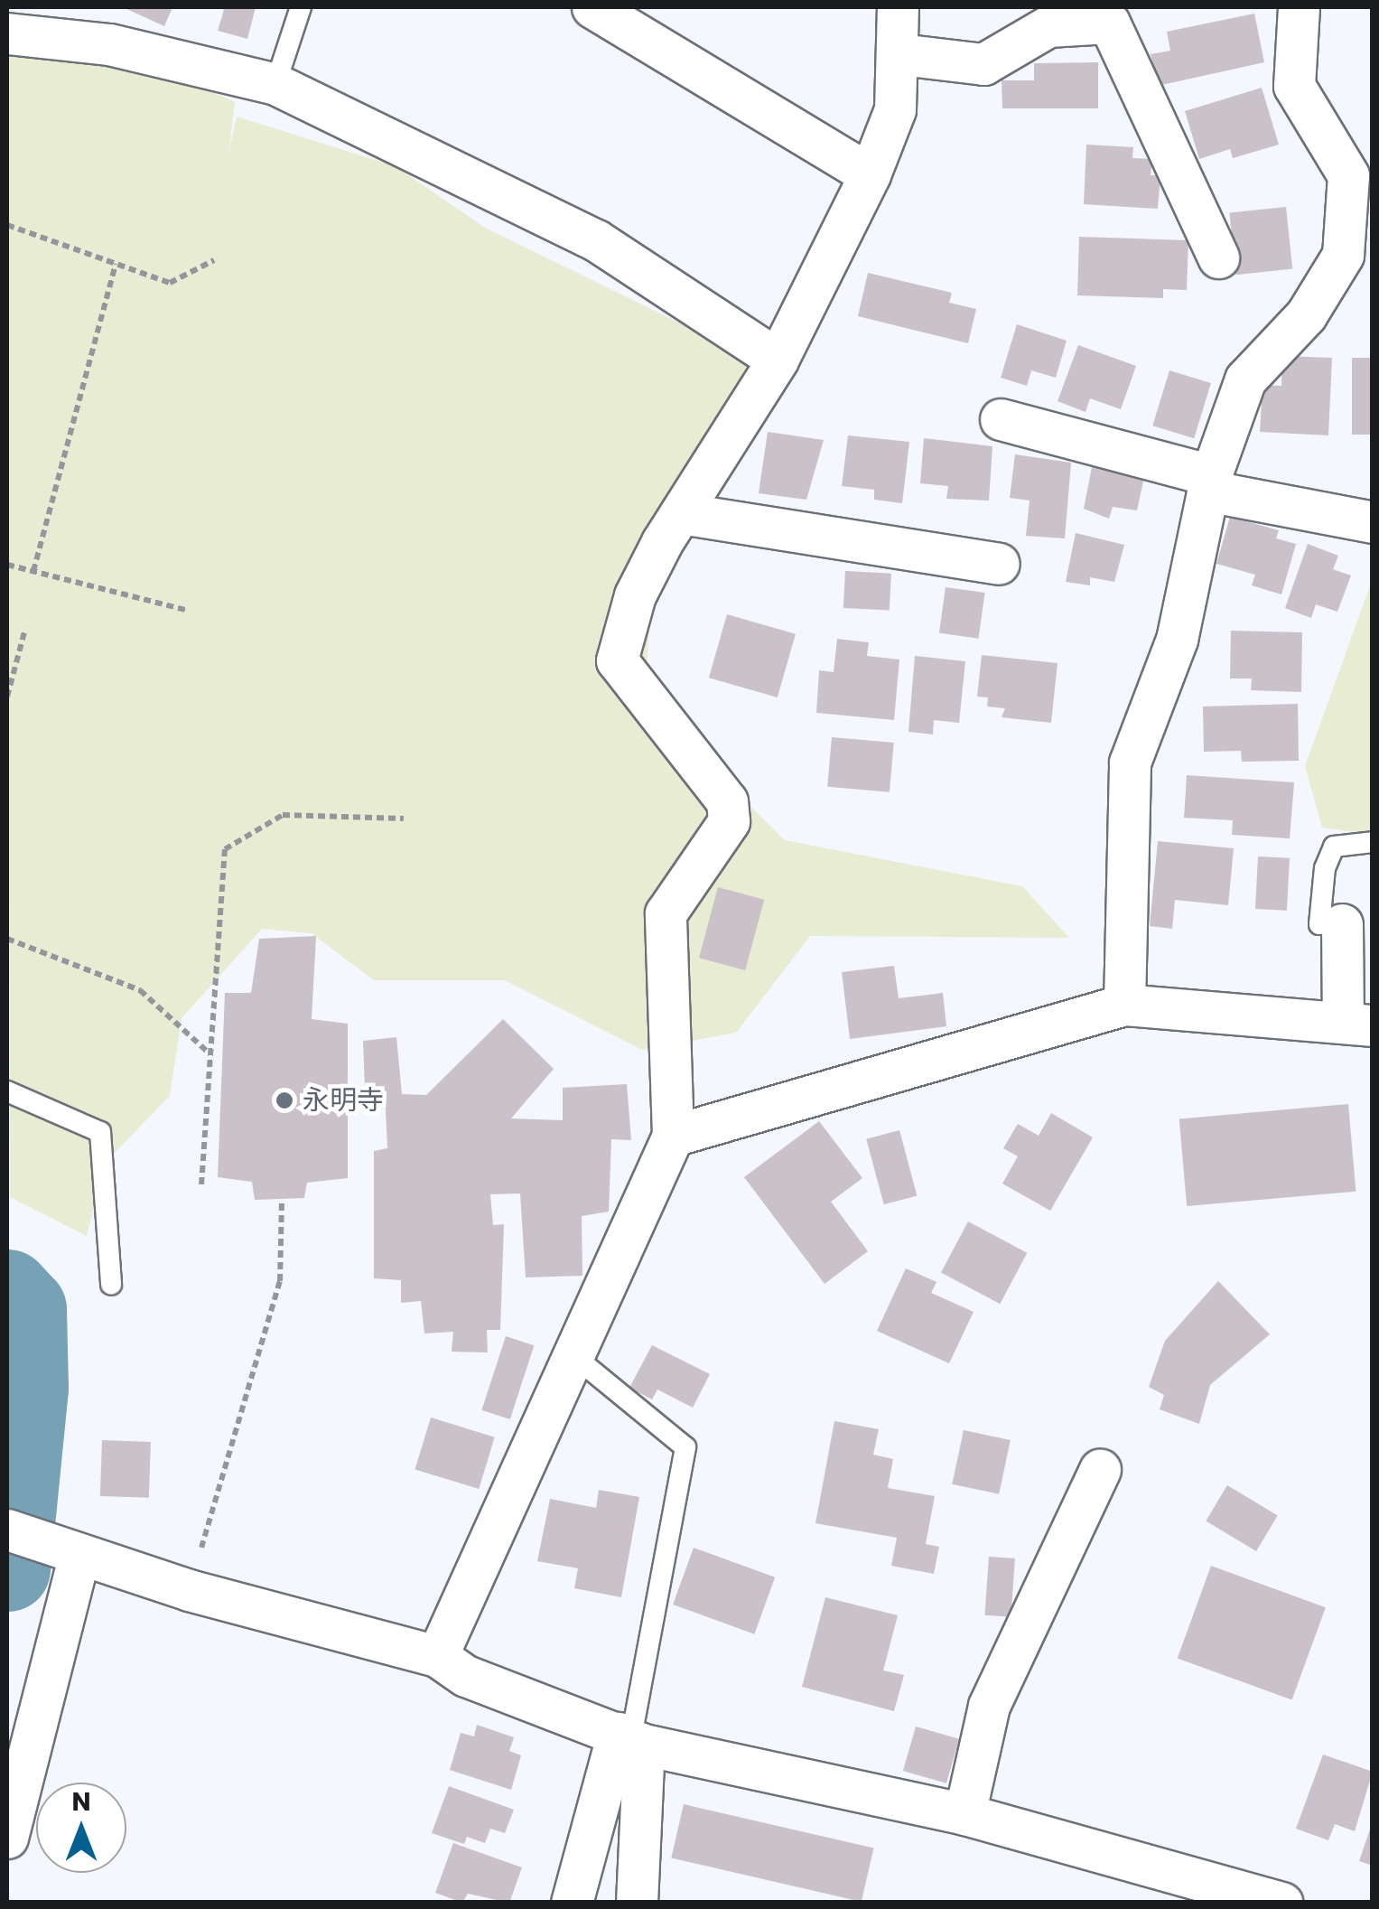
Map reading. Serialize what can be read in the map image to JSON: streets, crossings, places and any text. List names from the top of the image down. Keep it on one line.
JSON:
{"places":["永明寺"],"north":"top"}
